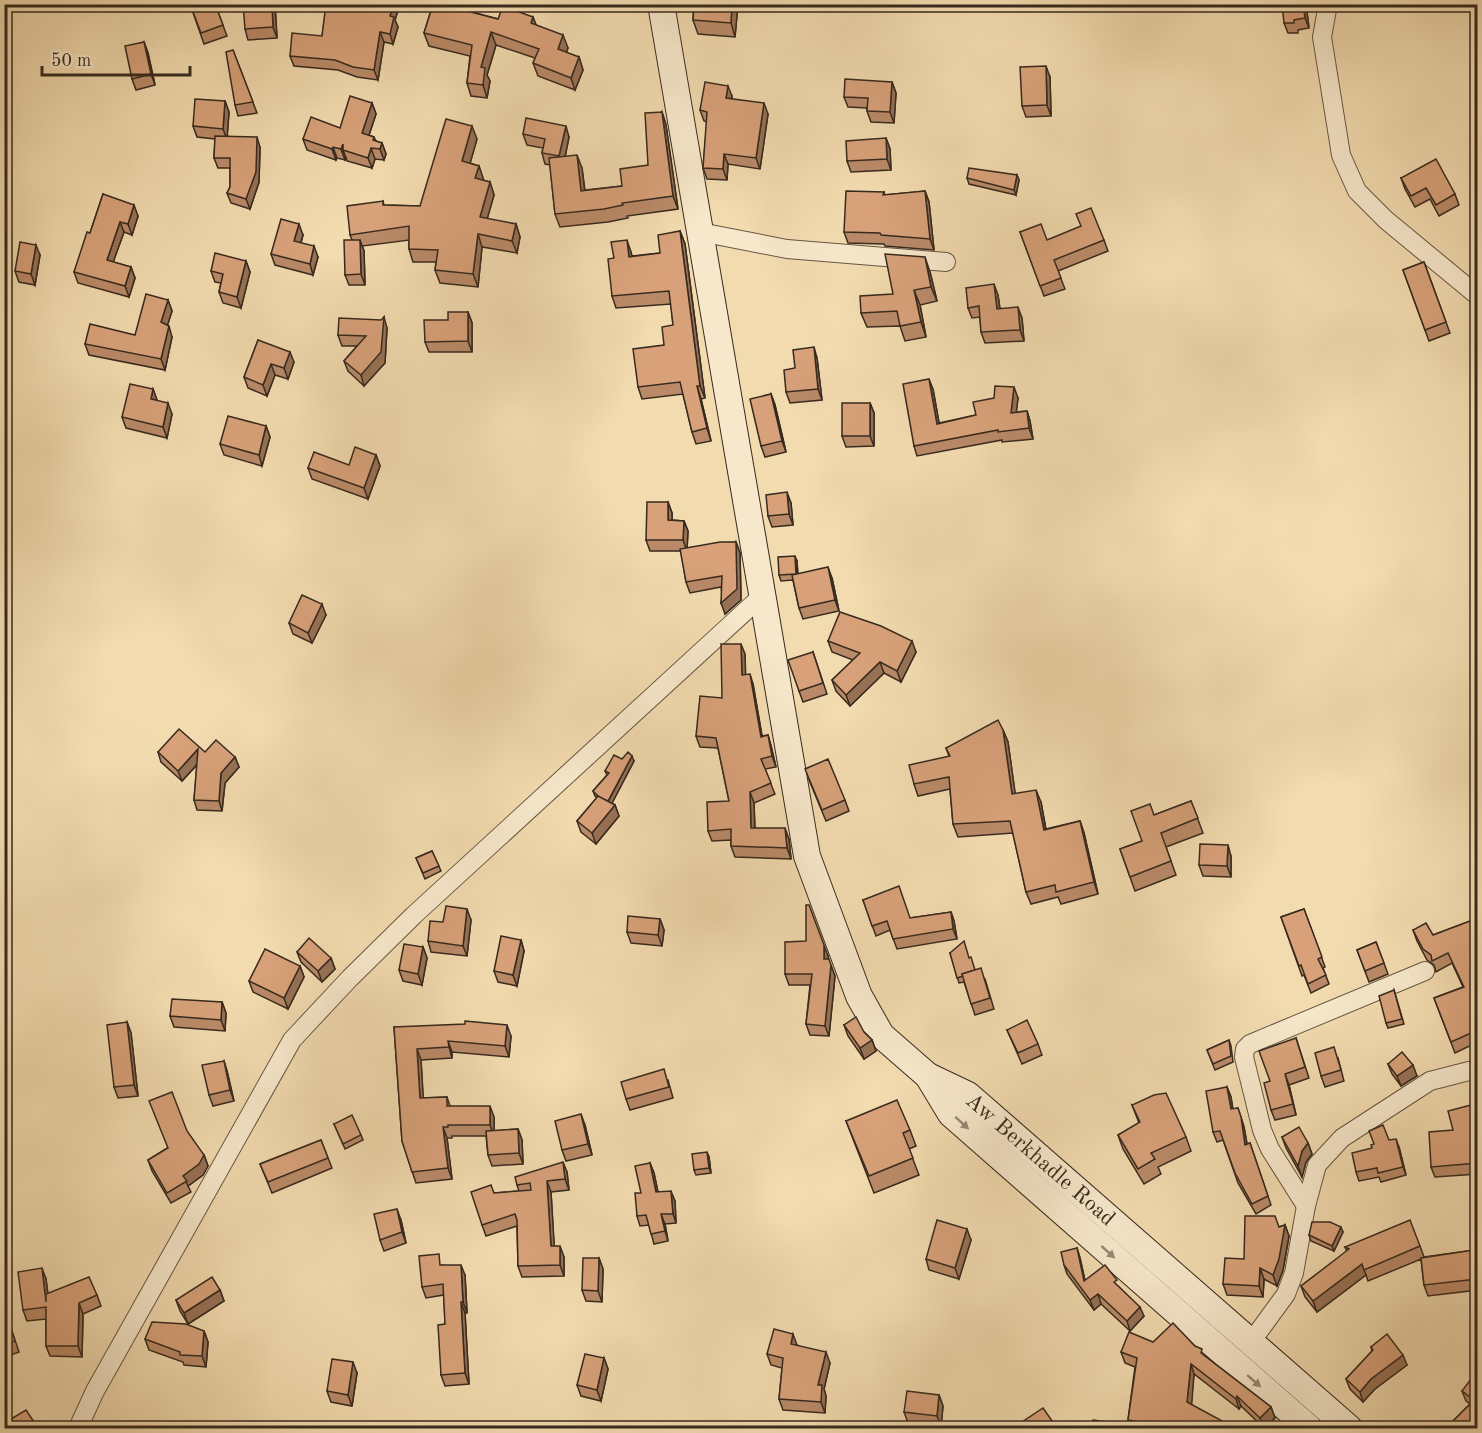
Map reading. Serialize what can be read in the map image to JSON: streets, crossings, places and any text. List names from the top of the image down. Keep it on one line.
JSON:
{"streets":{"main road":["Aw Berkhadle Road"]},"scale_bar":"50 m"}
